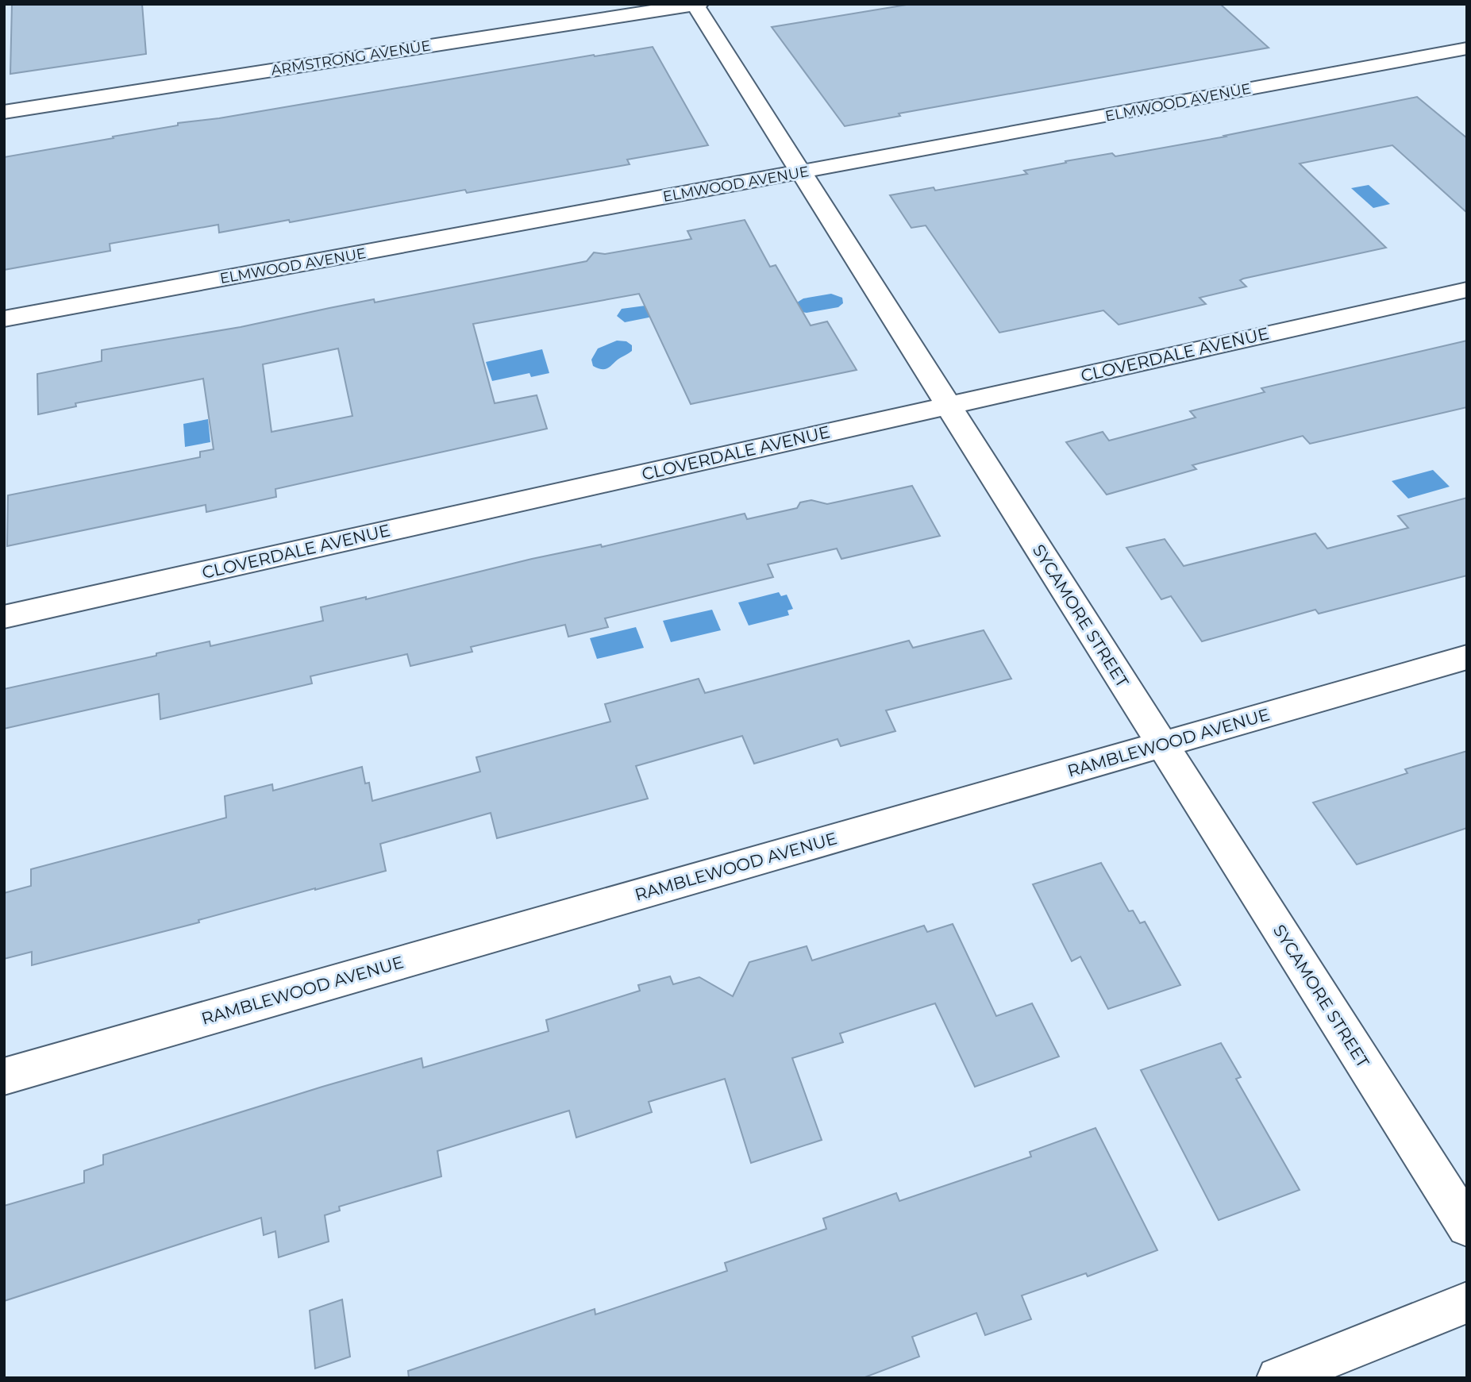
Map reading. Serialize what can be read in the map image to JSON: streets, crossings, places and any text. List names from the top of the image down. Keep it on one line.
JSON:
{"streets":{"street":["ARMSTRONG AVENUE","ELMWOOD AVENUE","CLOVERDALE AVENUE","SYCAMORE STREET","RAMBLEWOOD AVENUE"]},"crossings":[["ARMSTRONG AVENUE","SYCAMORE STREET"],["ELMWOOD AVENUE","SYCAMORE STREET"],["CLOVERDALE AVENUE","SYCAMORE STREET"],["SYCAMORE STREET","RAMBLEWOOD AVENUE"]]}
